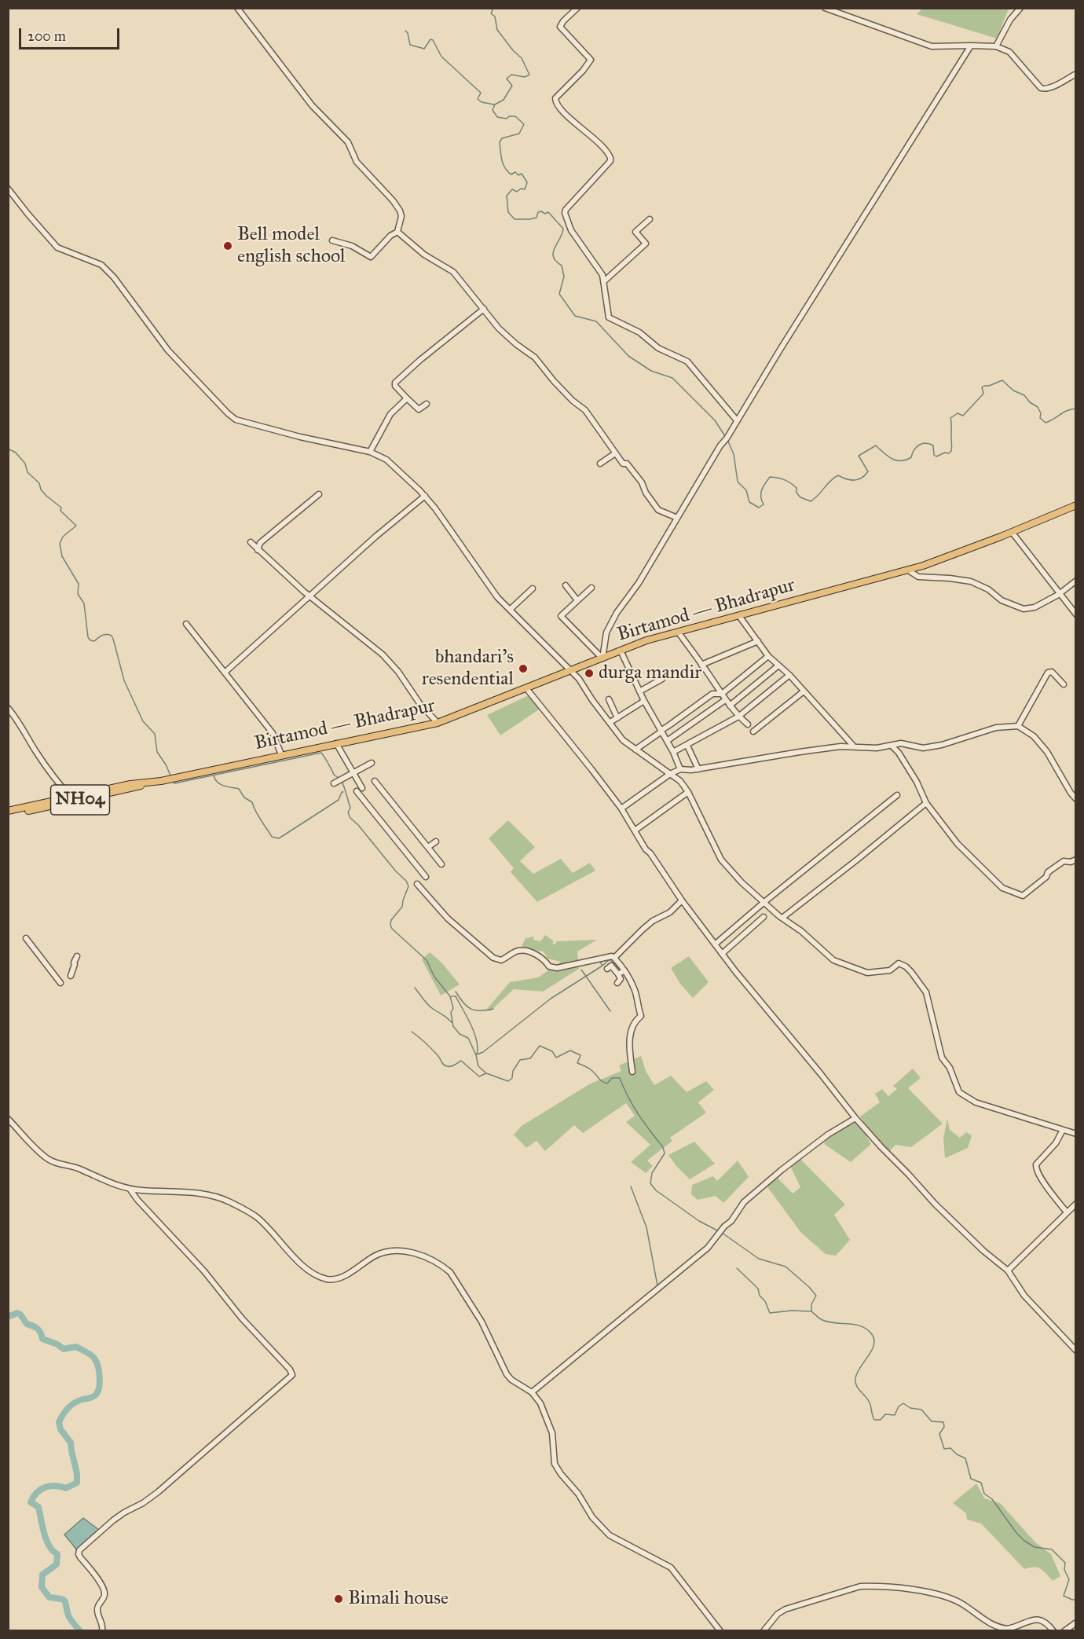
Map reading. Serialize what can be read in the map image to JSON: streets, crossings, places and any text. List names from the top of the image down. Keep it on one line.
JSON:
{"streets":{"main road":["Birtamod — Bhadrapur","NH04"]},"places":["Bell model english school","bhandari's resendential","durga mandir","Bimali house"],"scale_bar":"200 m"}
